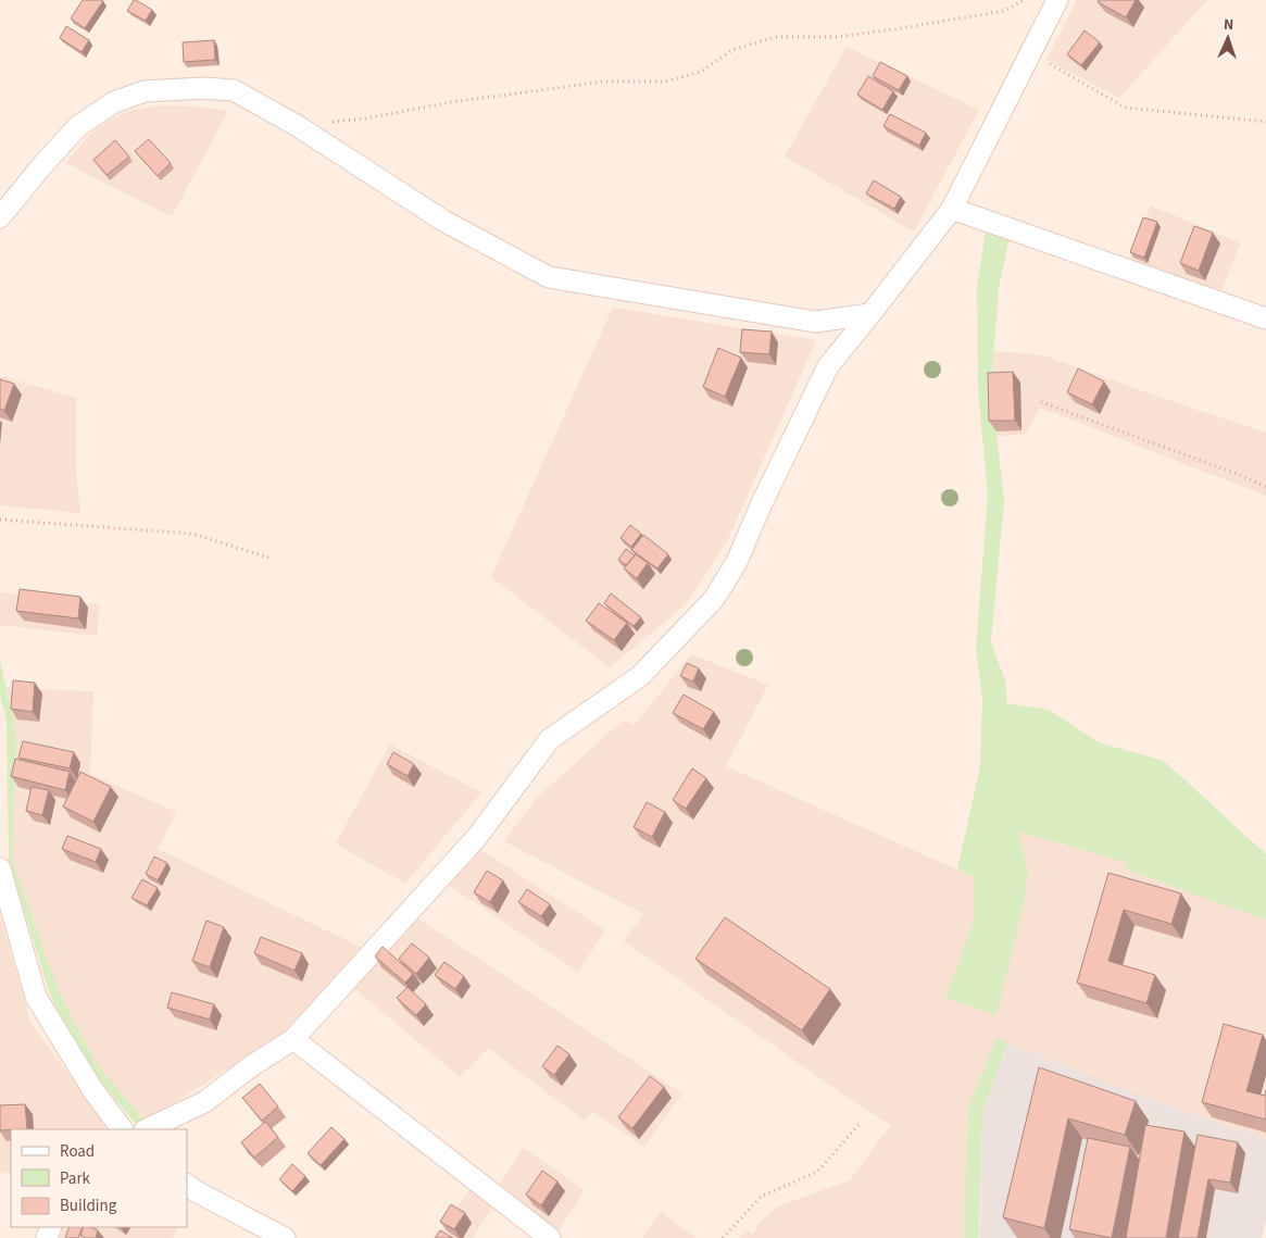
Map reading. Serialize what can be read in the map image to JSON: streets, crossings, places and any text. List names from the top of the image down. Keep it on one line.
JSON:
{"legend":["Road","Park","Building"],"north":"top"}
